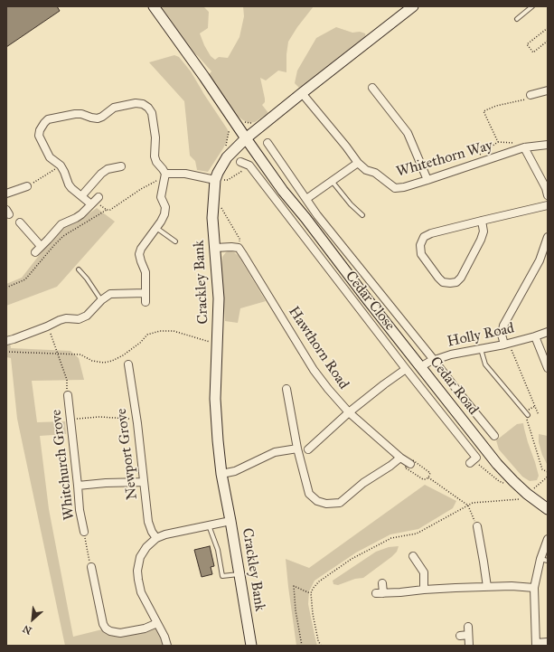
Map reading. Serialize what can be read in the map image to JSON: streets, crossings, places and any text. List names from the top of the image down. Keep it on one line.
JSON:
{"streets":{"street":["Whitethorn Way","Crackley Bank","Cedar Close","Holly Road","Hawthorn Road","Cedar Road","Newport Grove","Whitchurch Grove"]},"crossings":[["Whitethorn Way","Crackley Bank"],["Crackley Bank","Hawthorn Road"],["Crackley Bank","Cedar Road"],["Holly Road","Cedar Road"]],"north":"bottom left"}
